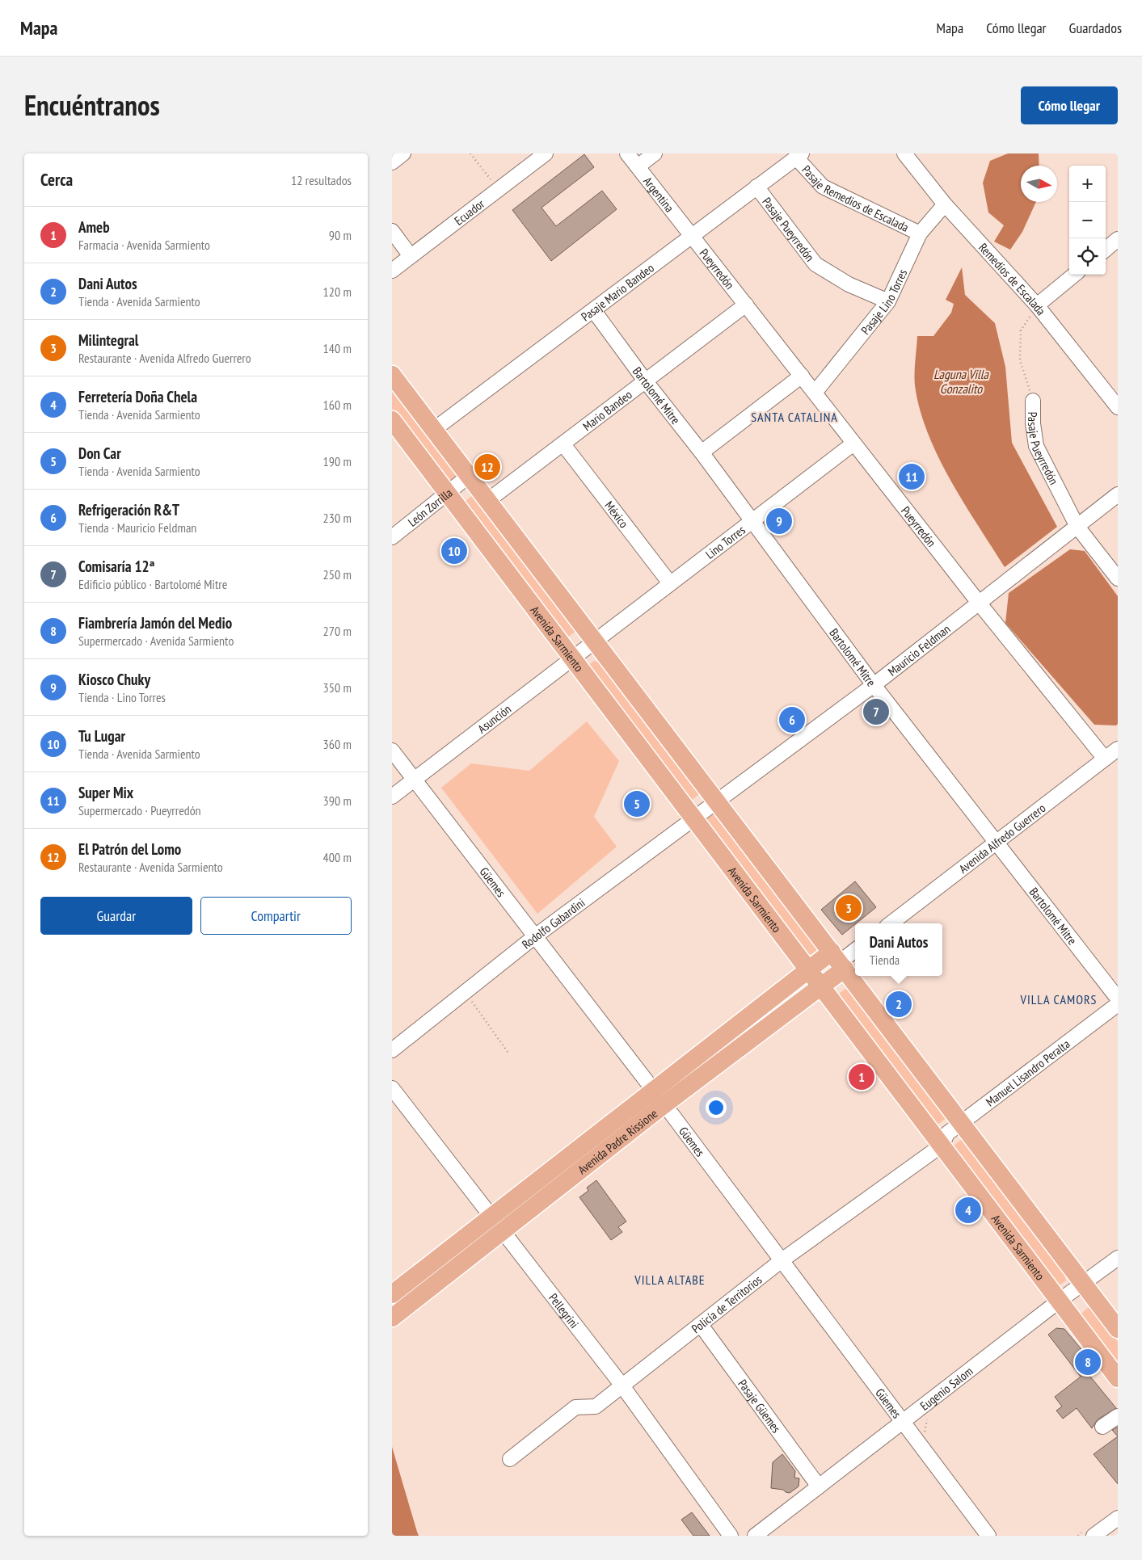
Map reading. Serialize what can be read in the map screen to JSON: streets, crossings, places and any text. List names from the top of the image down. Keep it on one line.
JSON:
{"streets":{"main road":["Avenida Sarmiento","Avenida Padre Rissione"],"street":["Argentina","Pasaje Remedios de Escalada","Ecuador","Pasaje Pueyrredón","Pueyrredón","Remedios de Escalada","Pasaje Mario Bandeo","Pasaje Lino Torres","Bartolomé Mitre","Mario Bandeo","León Zorrilla","México","Lino Torres","Mauricio Feldman","Asunción","Avenida Alfredo Guerrero","Güemes","Rodolfo Gabardini","Manuel Lisandro Peralta","Policía de Territorios","Pellegrini","Eugenio Salom","Pasaje Güemes"]},"crossings":[["Argentina","Pueyrredón"],["Argentina","Pasaje Mario Bandeo"],["Pasaje Remedios de Escalada","Pasaje Mario Bandeo"],["Pasaje Remedios de Escalada","Pasaje Lino Torres"],["Pasaje Pueyrredón","Remedios de Escalada"],["Pasaje Pueyrredón","Pasaje Mario Bandeo"],["Pasaje Pueyrredón","Pasaje Lino Torres"],["Pasaje Pueyrredón","Mauricio Feldman"],["Pueyrredón","Pasaje Mario Bandeo"],["Pueyrredón","Pasaje Lino Torres"],["Pueyrredón","Mario Bandeo"],["Pueyrredón","Lino Torres"],["Pueyrredón","Mauricio Feldman"],["Pueyrredón","Avenida Alfredo Guerrero"],["Remedios de Escalada","Pasaje Lino Torres"],["Pasaje Mario Bandeo","Bartolomé Mitre"],["Bartolomé Mitre","Mario Bandeo"],["Bartolomé Mitre","Lino Torres"],["Bartolomé Mitre","Mauricio Feldman"],["Bartolomé Mitre","Avenida Alfredo Guerrero"],["Mario Bandeo","México"],["León Zorrilla","Avenida Sarmiento"],["México","Lino Torres"],["Lino Torres","Asunción"],["Avenida Sarmiento","Asunción"],["Avenida Sarmiento","Rodolfo Gabardini"],["Avenida Sarmiento","Manuel Lisandro Peralta"],["Avenida Sarmiento","Avenida Padre Rissione"],["Avenida Sarmiento","Policía de Territorios"],["Avenida Sarmiento","Eugenio Salom"],["Mauricio Feldman","Rodolfo Gabardini"],["Asunción","Güemes"],["Güemes","Rodolfo Gabardini"],["Güemes","Avenida Padre Rissione"],["Güemes","Policía de Territorios"],["Güemes","Eugenio Salom"],["Manuel Lisandro Peralta","Policía de Territorios"],["Avenida Padre Rissione","Pellegrini"],["Policía de Territorios","Pellegrini"],["Policía de Territorios","Pasaje Güemes"],["Eugenio Salom","Pasaje Güemes"]],"districts":["SANTA CATALINA","VILLA CAMORS","VILLA ALTABE"],"water":["Laguna Villa Gonzalito"],"north":"right","page":{"header":"Mapa","nav":["Mapa","Cómo llegar","Guardados"],"title":"Encuéntranos","buttons":["Cómo llegar",["Guardar","Compartir"]],"heading":["Cerca","12 resultados"],"map_buttons":["+","−"],"list":[{"mark":"1","name":"Ameb","note":"Farmacia · Avenida Sarmiento","value":"90 m"},{"mark":"2","name":"Dani Autos","note":"Tienda · Avenida Sarmiento","value":"120 m"},{"mark":"3","name":"Milintegral","note":"Restaurante · Avenida Alfredo Guerrero","value":"140 m"},{"mark":"4","name":"Ferretería Doña Chela","note":"Tienda · Avenida Sarmiento","value":"160 m"},{"mark":"5","name":"Don Car","note":"Tienda · Avenida Sarmiento","value":"190 m"},{"mark":"6","name":"Refrigeración R&T","note":"Tienda · Mauricio Feldman","value":"230 m"},{"mark":"7","name":"Comisaría 12ª","note":"Edificio público · Bartolomé Mitre","value":"250 m"},{"mark":"8","name":"Fiambrería Jamón del Medio","note":"Supermercado · Avenida Sarmiento","value":"270 m"},{"mark":"9","name":"Kiosco Chuky","note":"Tienda · Lino Torres","value":"350 m"},{"mark":"10","name":"Tu Lugar","note":"Tienda · Avenida Sarmiento","value":"360 m"},{"mark":"11","name":"Super Mix","note":"Supermercado · Pueyrredón","value":"390 m"},{"mark":"12","name":"El Patrón del Lomo","note":"Restaurante · Avenida Sarmiento","value":"400 m"}],"pins":["12","11","9","10","7","6","5","3","2","1","4","8"],"popup":["Dani Autos","Tienda"]}}
